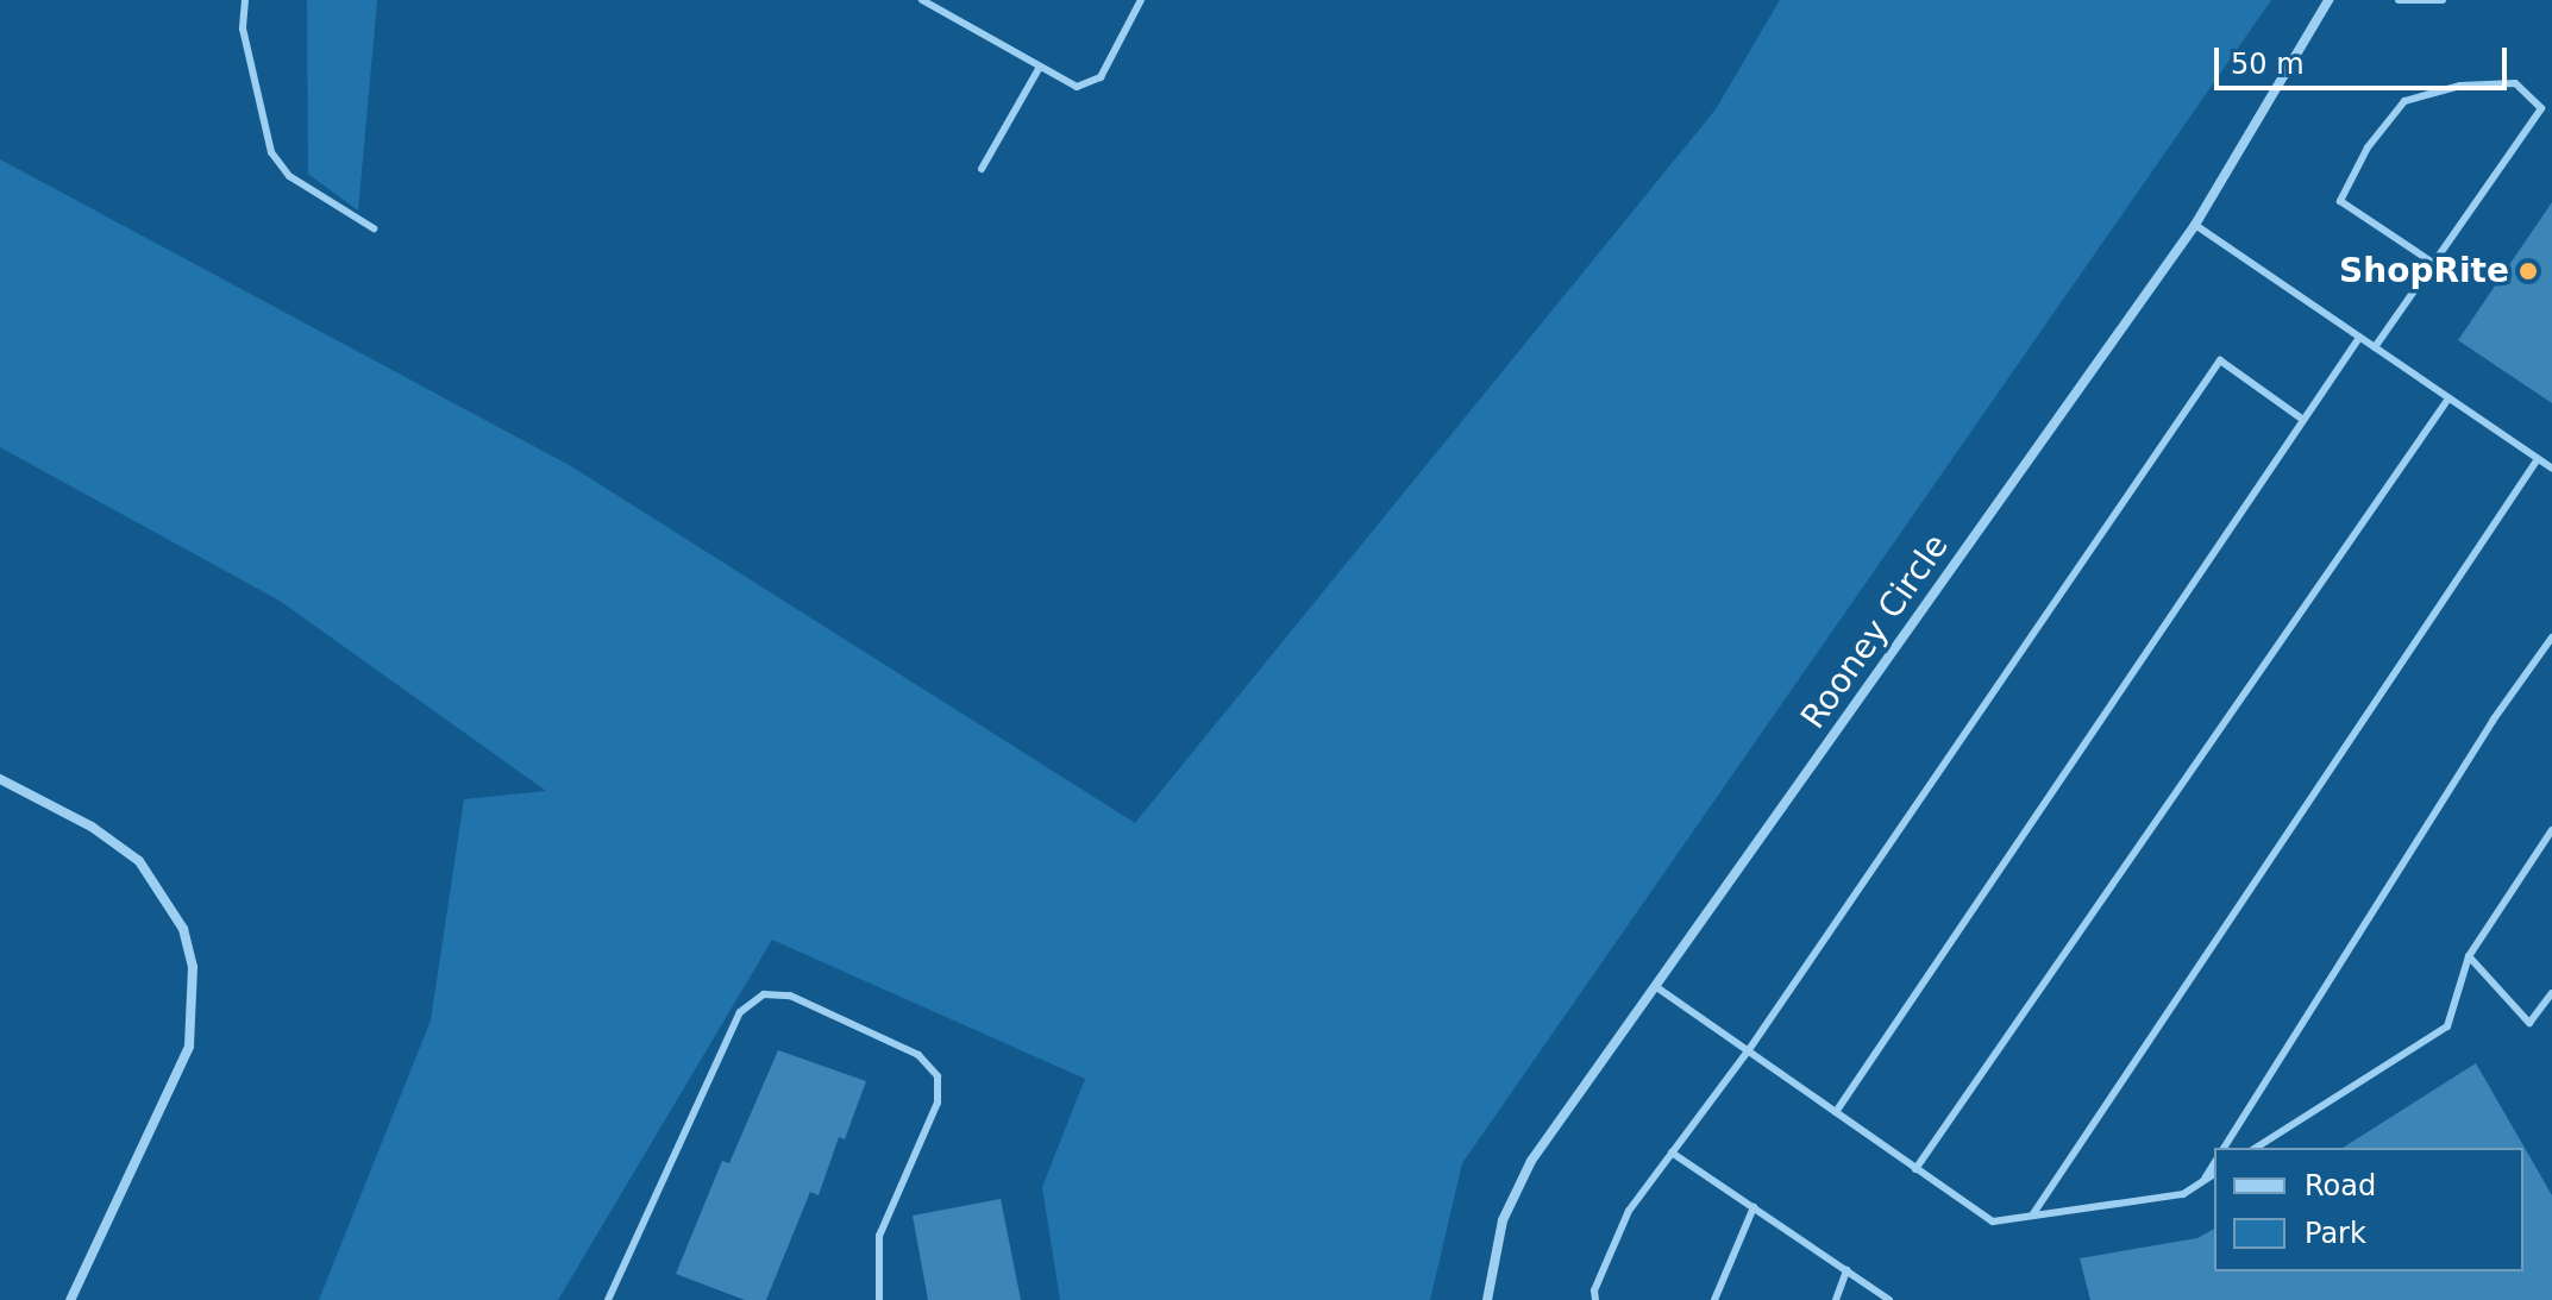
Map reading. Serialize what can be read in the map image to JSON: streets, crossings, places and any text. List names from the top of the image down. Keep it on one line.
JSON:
{"streets":{"street":["Rooney Circle"]},"places":["ShopRite"],"legend":["Road","Park"],"scale_bar":"50 m"}
